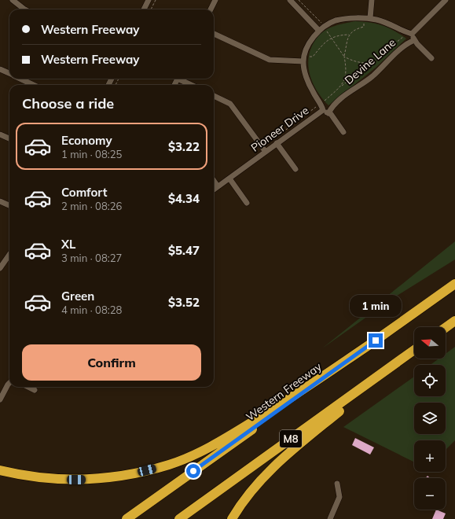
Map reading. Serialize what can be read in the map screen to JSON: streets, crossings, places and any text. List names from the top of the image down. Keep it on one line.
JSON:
{"streets":{"highway":["Western Freeway","M8"],"street":["Devine Lane","Pioneer Drive"]},"north":"left","page":{"banner":["Western Freeway","Western Freeway"],"heading":"Choose a ride","list":[{"name":"Economy","note":"1 min · 08:25","value":"$3.22"},{"name":"Comfort","note":"2 min · 08:26","value":"$4.34"},{"name":"XL","note":"3 min · 08:27","value":"$5.47"},{"name":"Green","note":"4 min · 08:28","value":"$3.52"}],"bubble":"1 min","map_buttons":["+","−"],"buttons":"Confirm"}}
